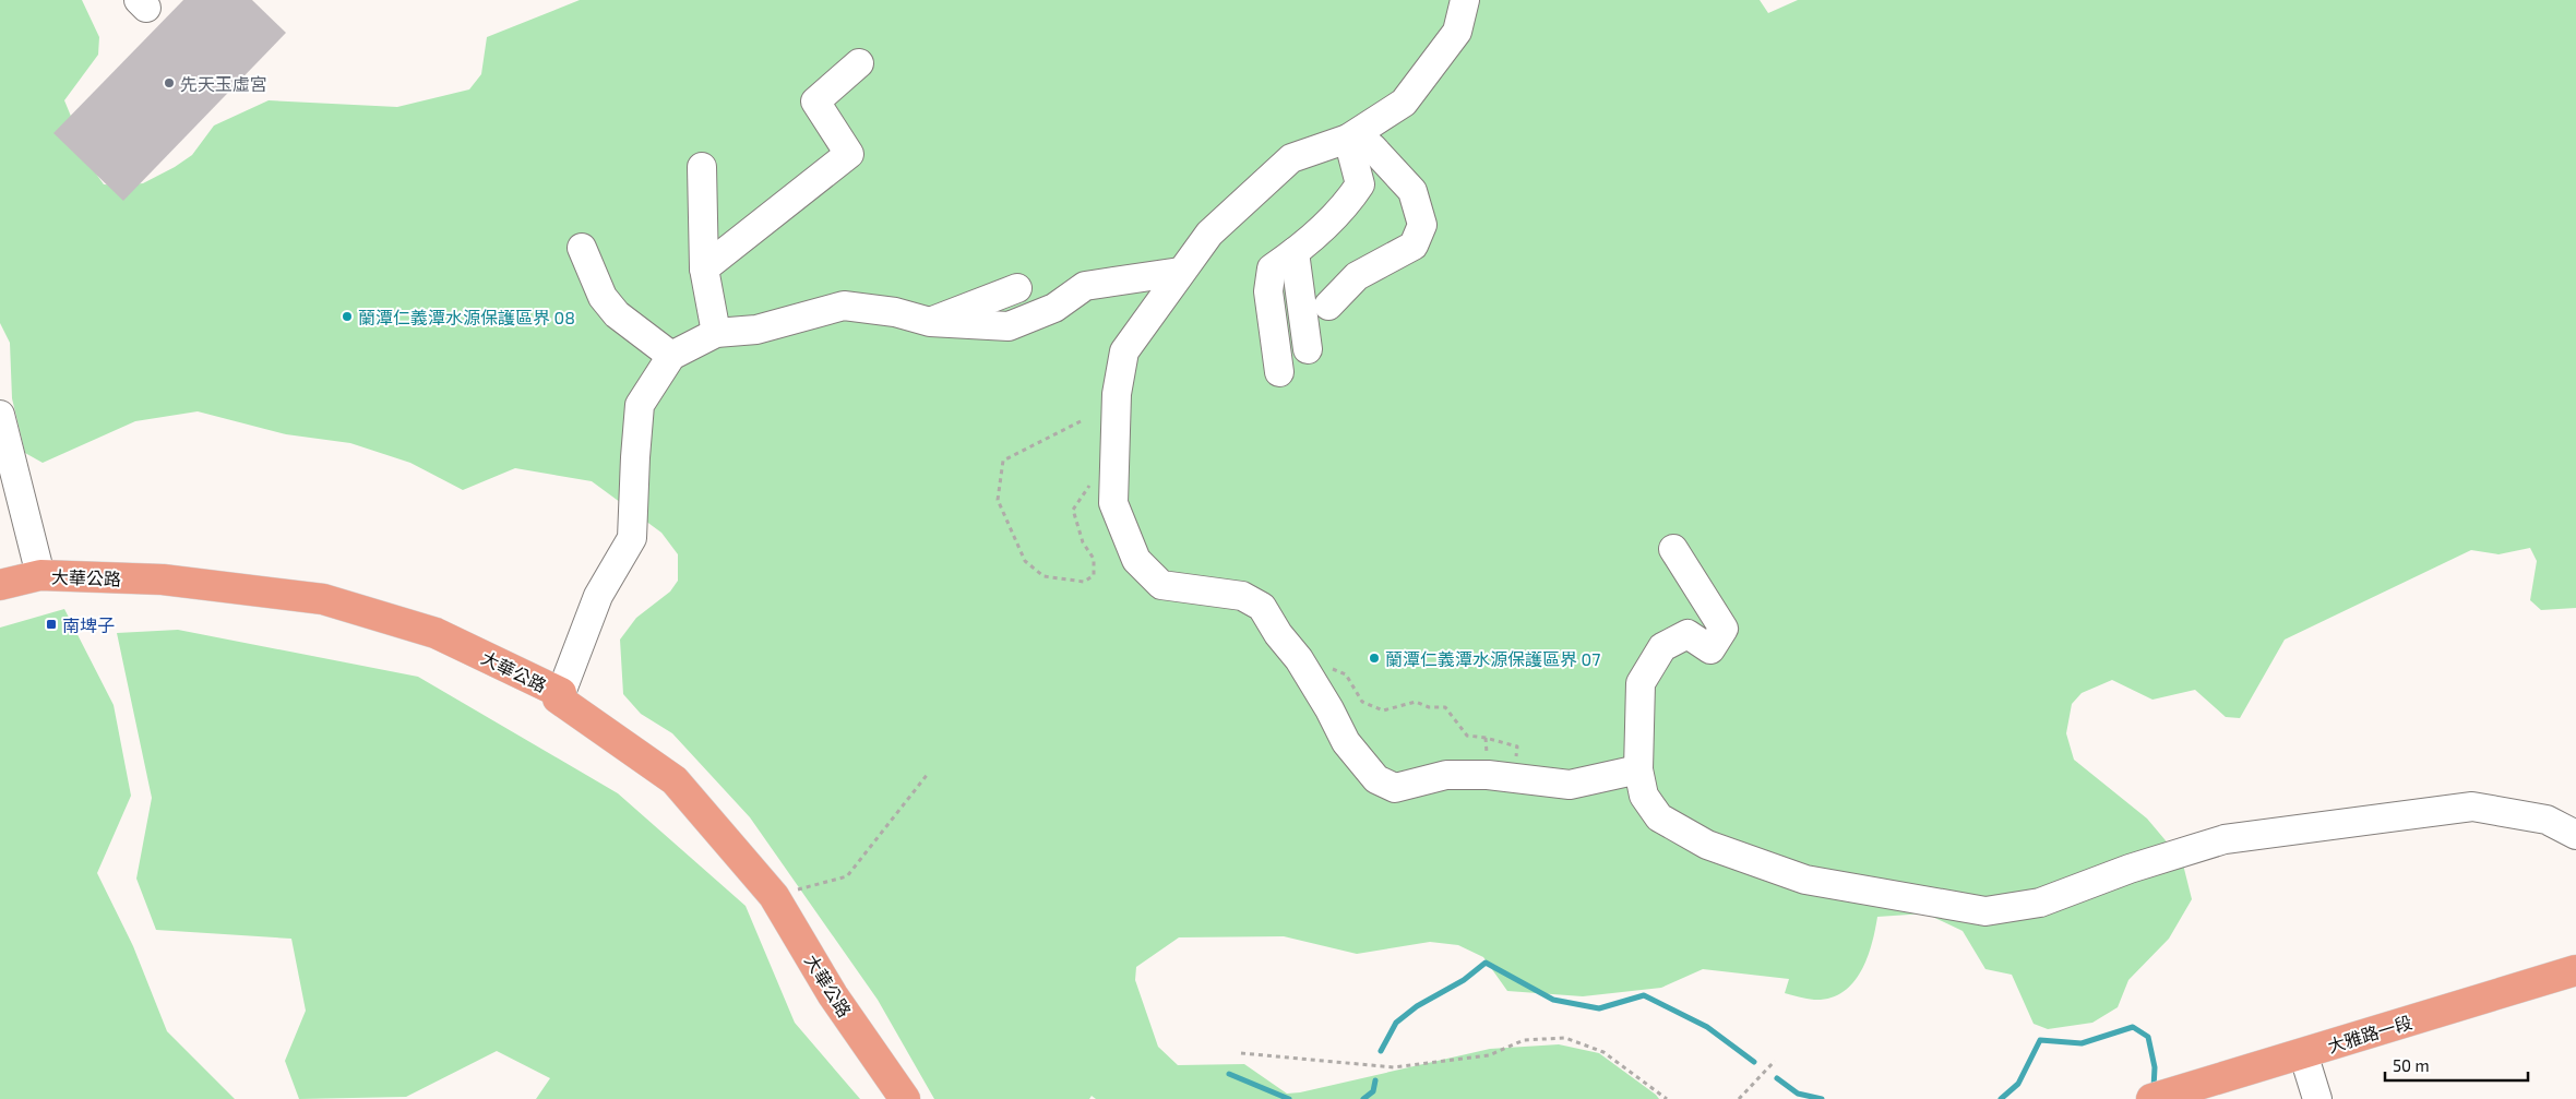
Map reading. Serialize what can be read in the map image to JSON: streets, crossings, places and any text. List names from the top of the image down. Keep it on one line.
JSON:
{"streets":{"main road":["大華公路","大雅路一段"]},"places":{"other":["先天玉虛宮","蘭潭仁義潭水源保護區界 08","蘭潭仁義潭水源保護區界 07"],"transit":["南埤子"]},"scale_bar":"50 m"}
